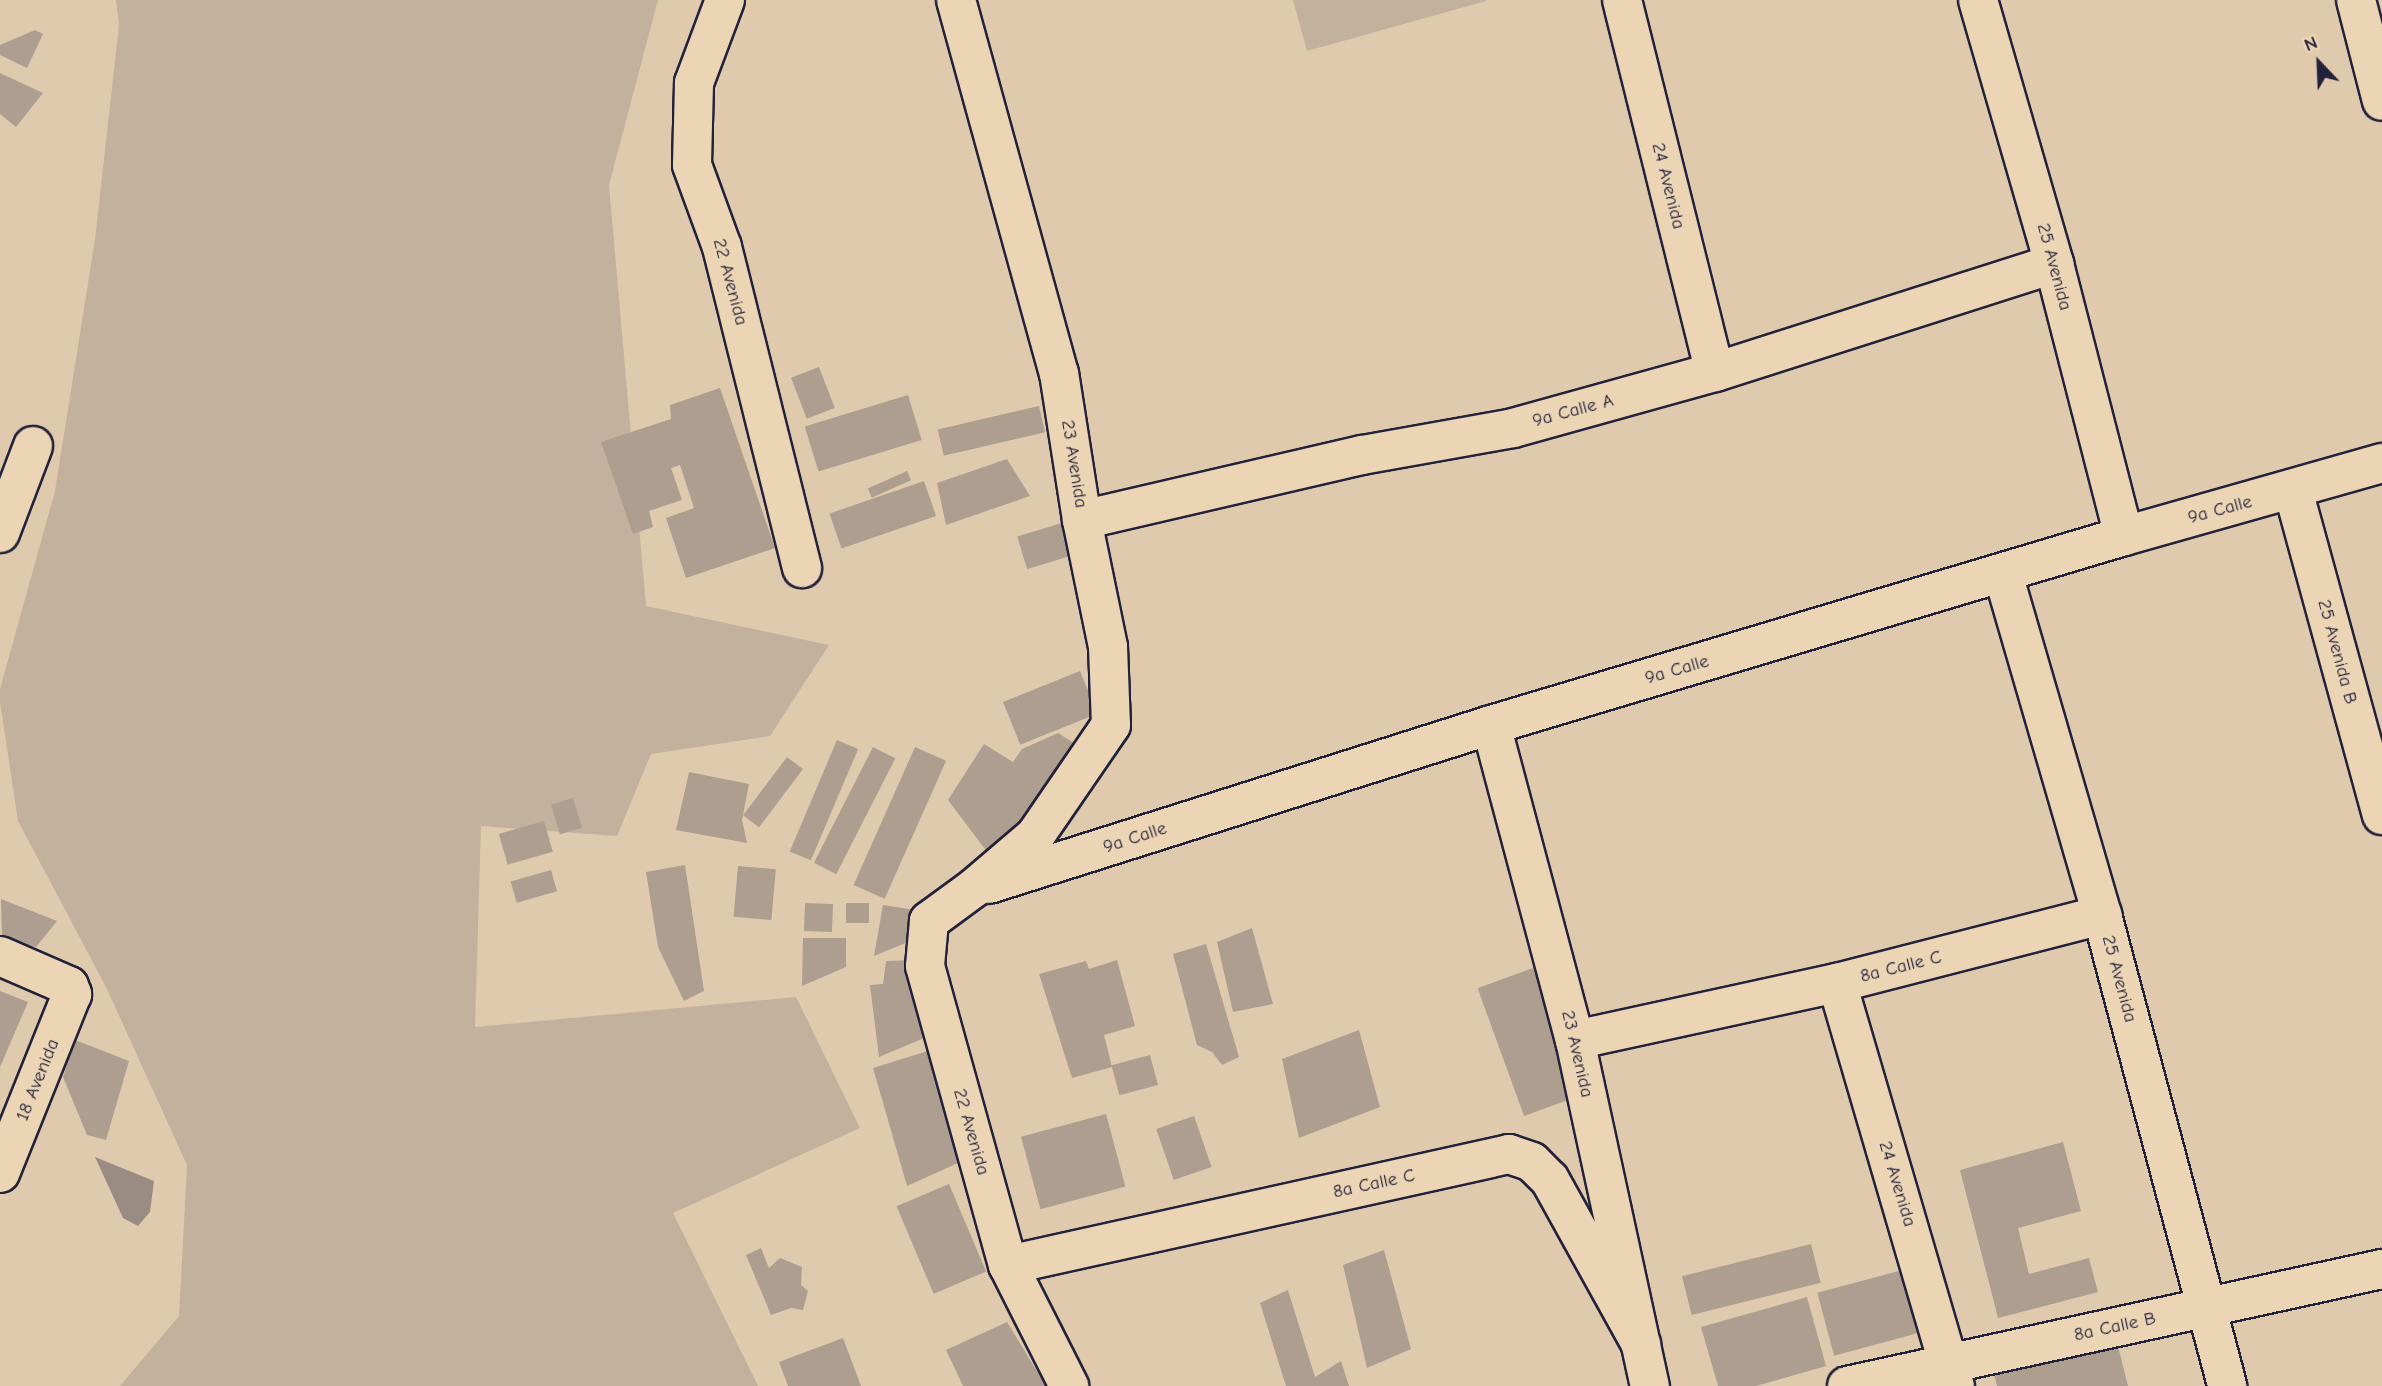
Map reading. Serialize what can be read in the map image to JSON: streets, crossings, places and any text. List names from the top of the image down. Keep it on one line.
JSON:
{"streets":{"street":["24 Avenida","25 Avenida","22 Avenida","9a Calle A","23 Avenida","9a Calle","25 Avenida B","8a Calle C","18 Avenida","8a Calle B"]},"crossings":[["24 Avenida","9a Calle A"],["24 Avenida","8a Calle C"],["24 Avenida","8a Calle B"],["25 Avenida","9a Calle A"],["25 Avenida","9a Calle"],["25 Avenida","8a Calle C"],["25 Avenida","8a Calle B"],["22 Avenida","23 Avenida"],["22 Avenida","9a Calle"],["22 Avenida","8a Calle C"],["9a Calle A","23 Avenida"],["23 Avenida","9a Calle"],["23 Avenida","8a Calle C"],["9a Calle","25 Avenida B"]],"north":"top left"}
